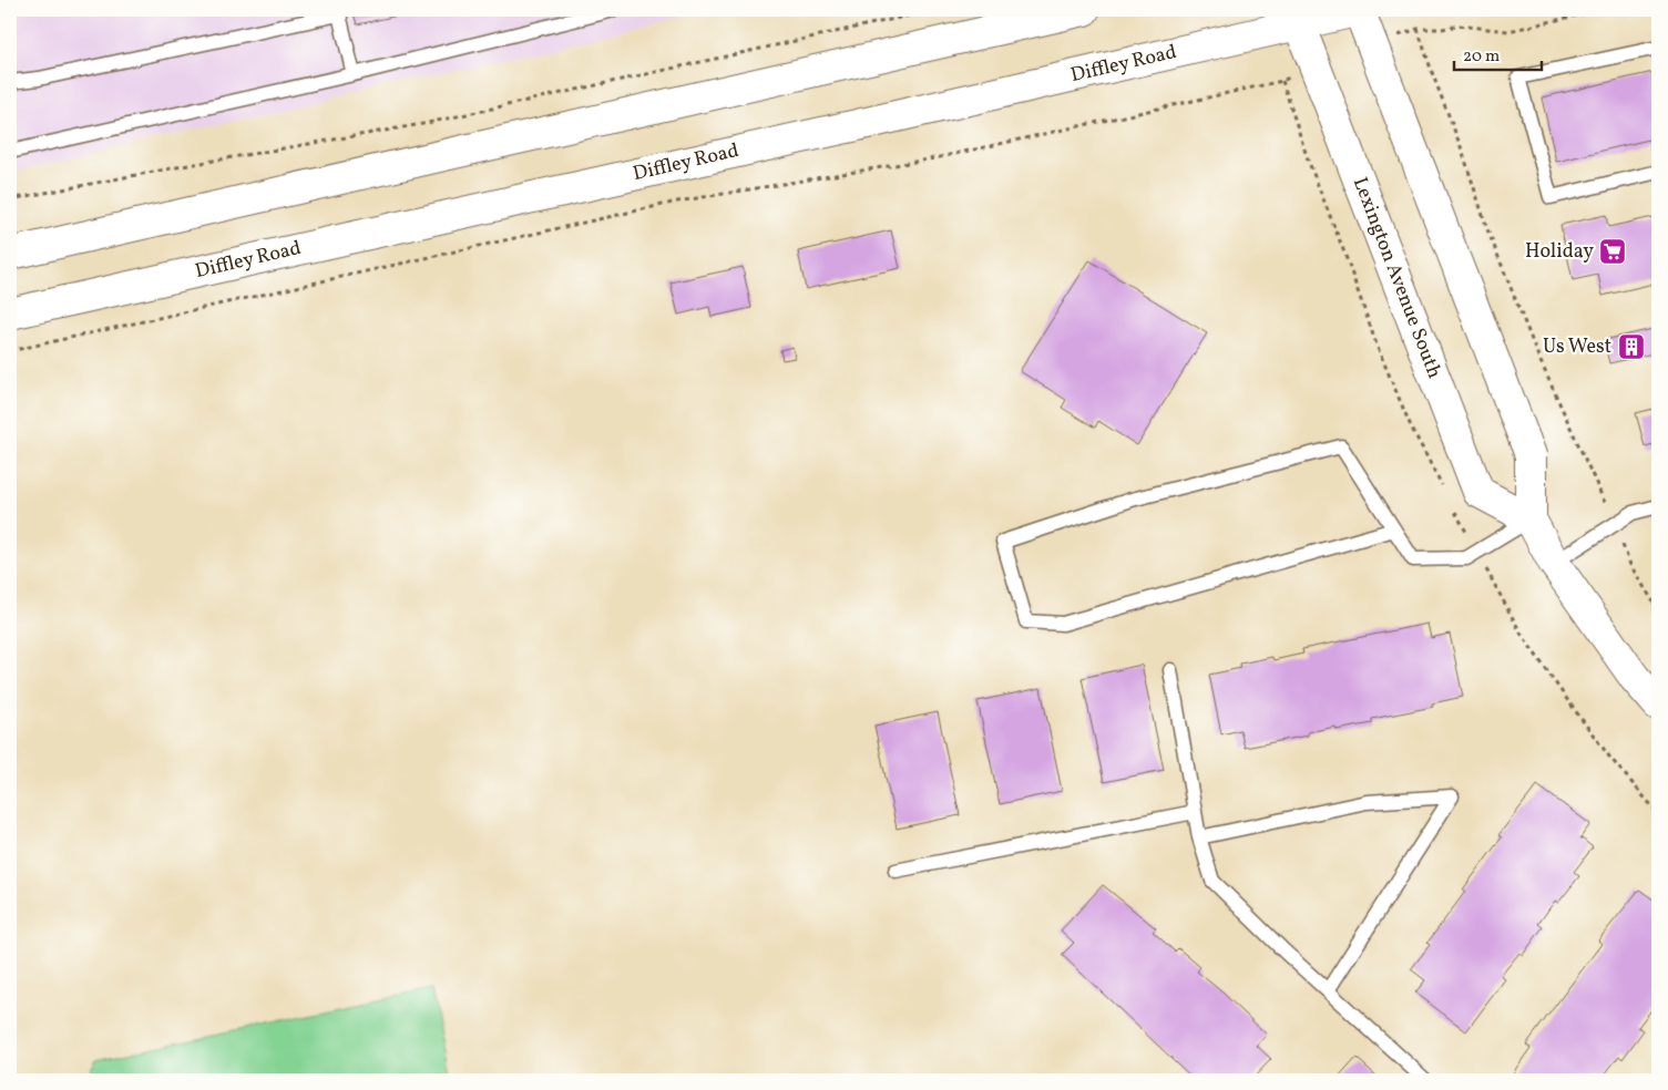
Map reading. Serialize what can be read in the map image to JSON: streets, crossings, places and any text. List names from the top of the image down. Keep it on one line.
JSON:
{"streets":{"main road":["Diffley Road","Lexington Avenue South"]},"crossings":[["Diffley Road","Lexington Avenue South"]],"places":{"supermarket":["Holiday"],"building":["Us West"]},"scale_bar":"20 m"}
